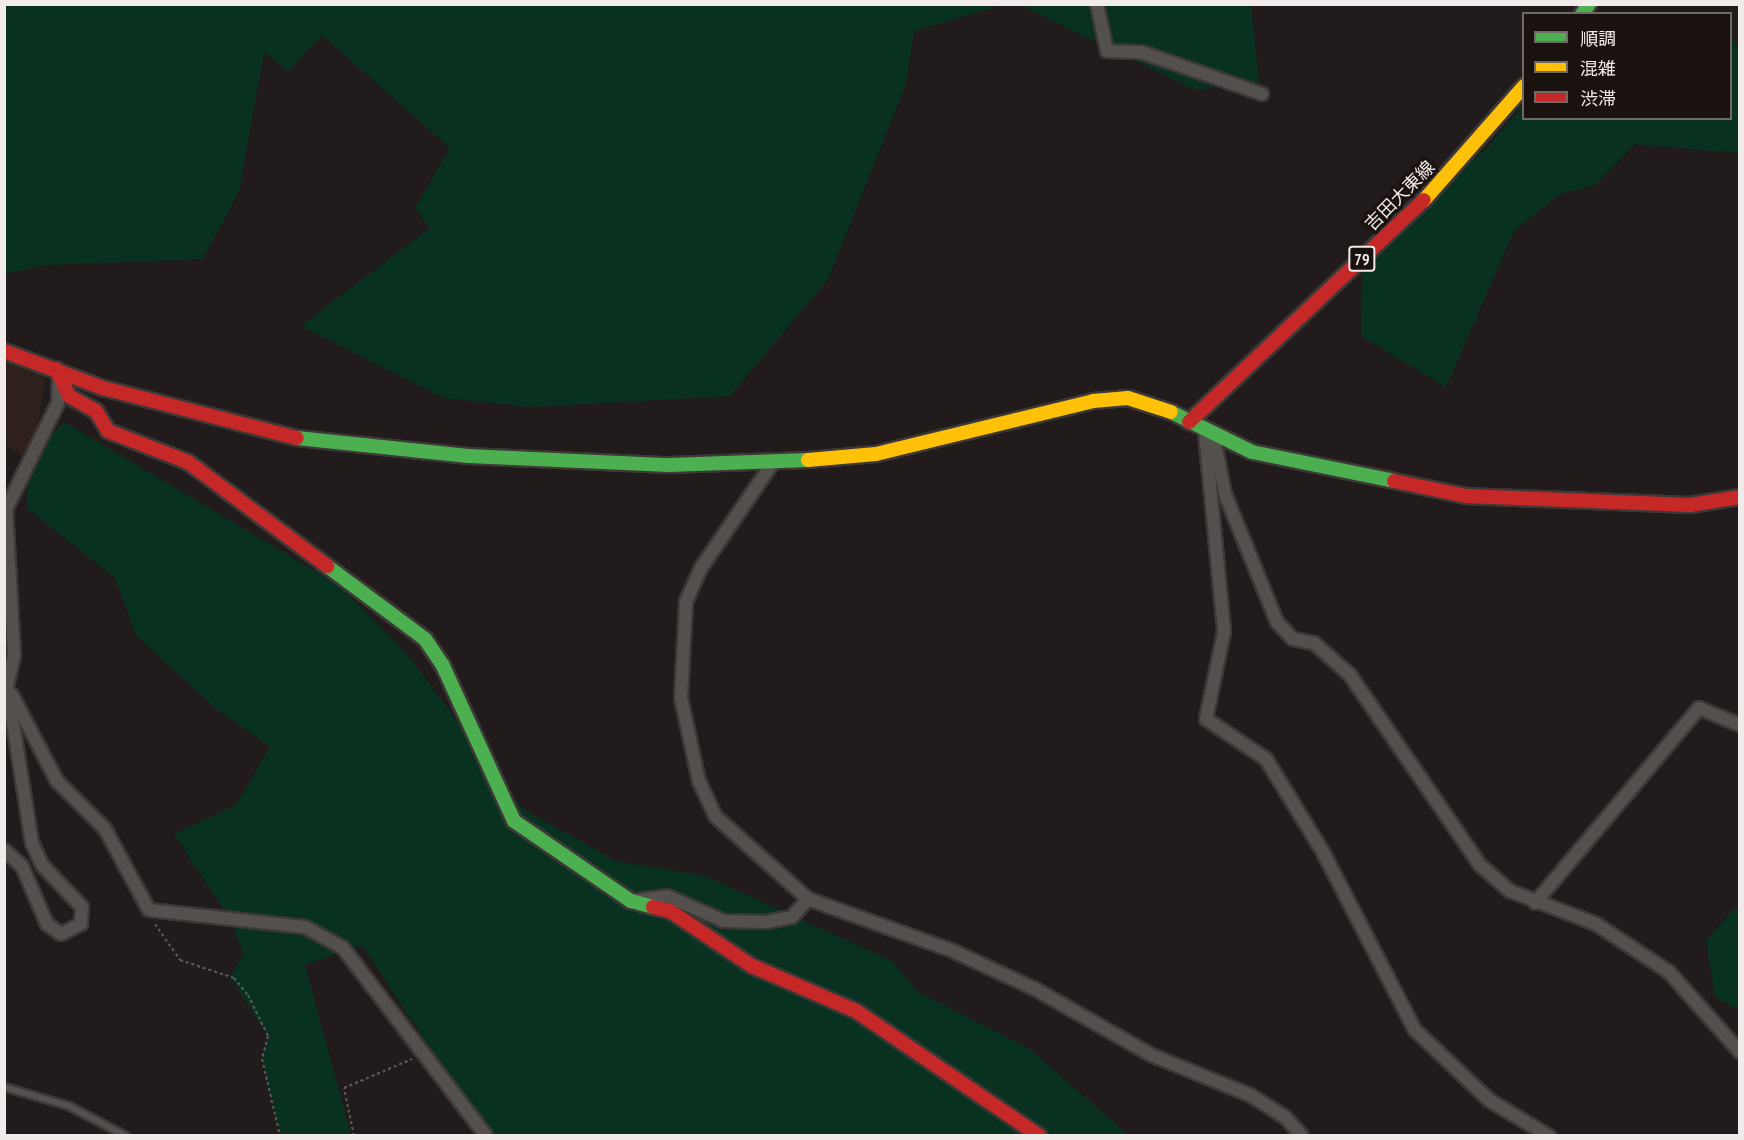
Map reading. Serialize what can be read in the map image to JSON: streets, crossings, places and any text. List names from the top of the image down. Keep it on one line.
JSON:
{"streets":{"street":["吉田大東線","79"]},"legend":["順調","混雑","渋滞"]}
